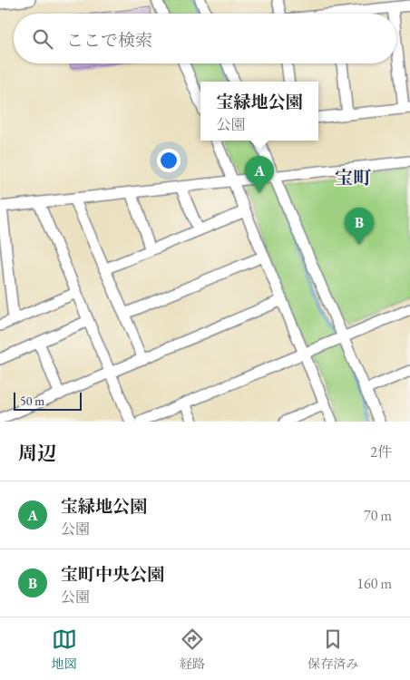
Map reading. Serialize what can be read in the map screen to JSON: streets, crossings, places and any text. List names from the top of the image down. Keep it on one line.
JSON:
{"districts":["宝町"],"scale_bar":"50 m","page":{"search":"ここで検索","popup":["宝緑地公園","公園"],"pins":["A","B"],"scale":"50 m","heading":["周辺","2件"],"list":[{"mark":"A","name":"宝緑地公園","note":"公園","value":"70 m"},{"mark":"B","name":"宝町中央公園","note":"公園","value":"160 m"}],"nav":["地図","経路","保存済み"]}}
